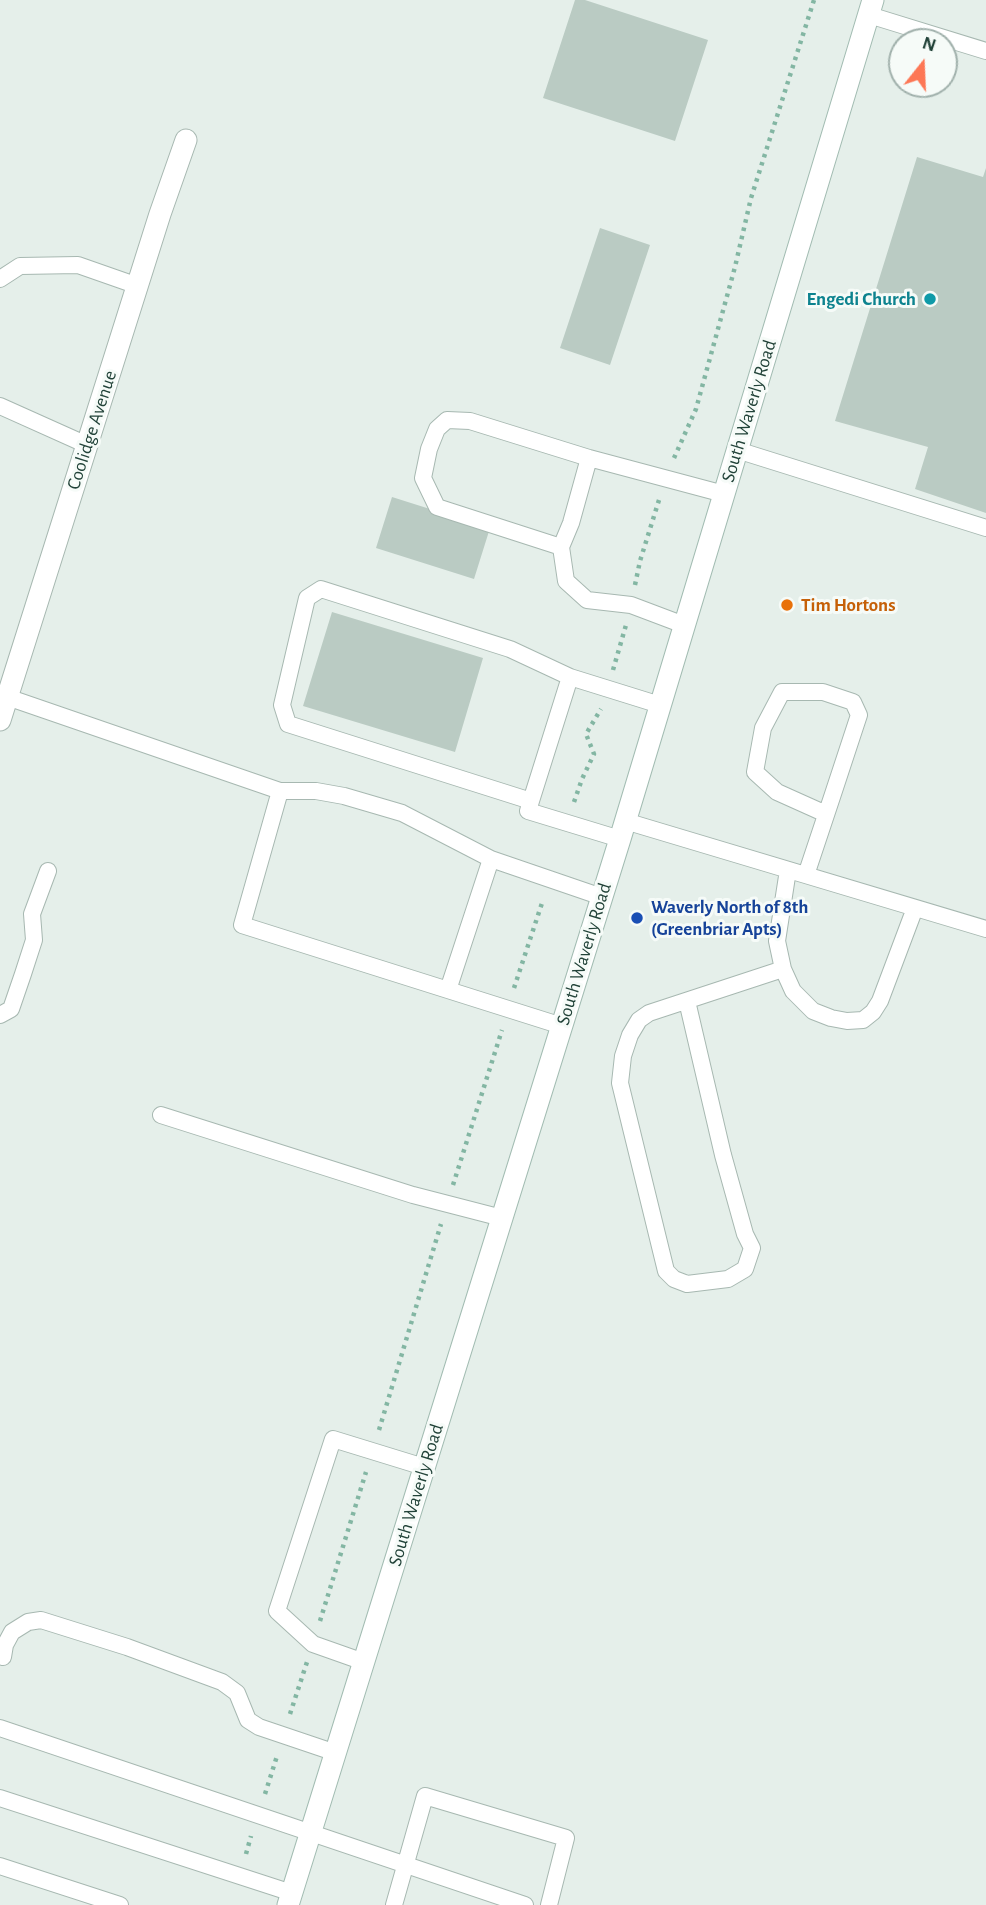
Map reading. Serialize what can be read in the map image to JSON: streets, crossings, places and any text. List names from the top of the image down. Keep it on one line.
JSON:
{"streets":{"main road":["South Waverly Road","Coolidge Avenue"]},"places":["Engedi Church","Tim Hortons","Waverly North of 8th (Greenbriar Apts)"],"north":"top"}
